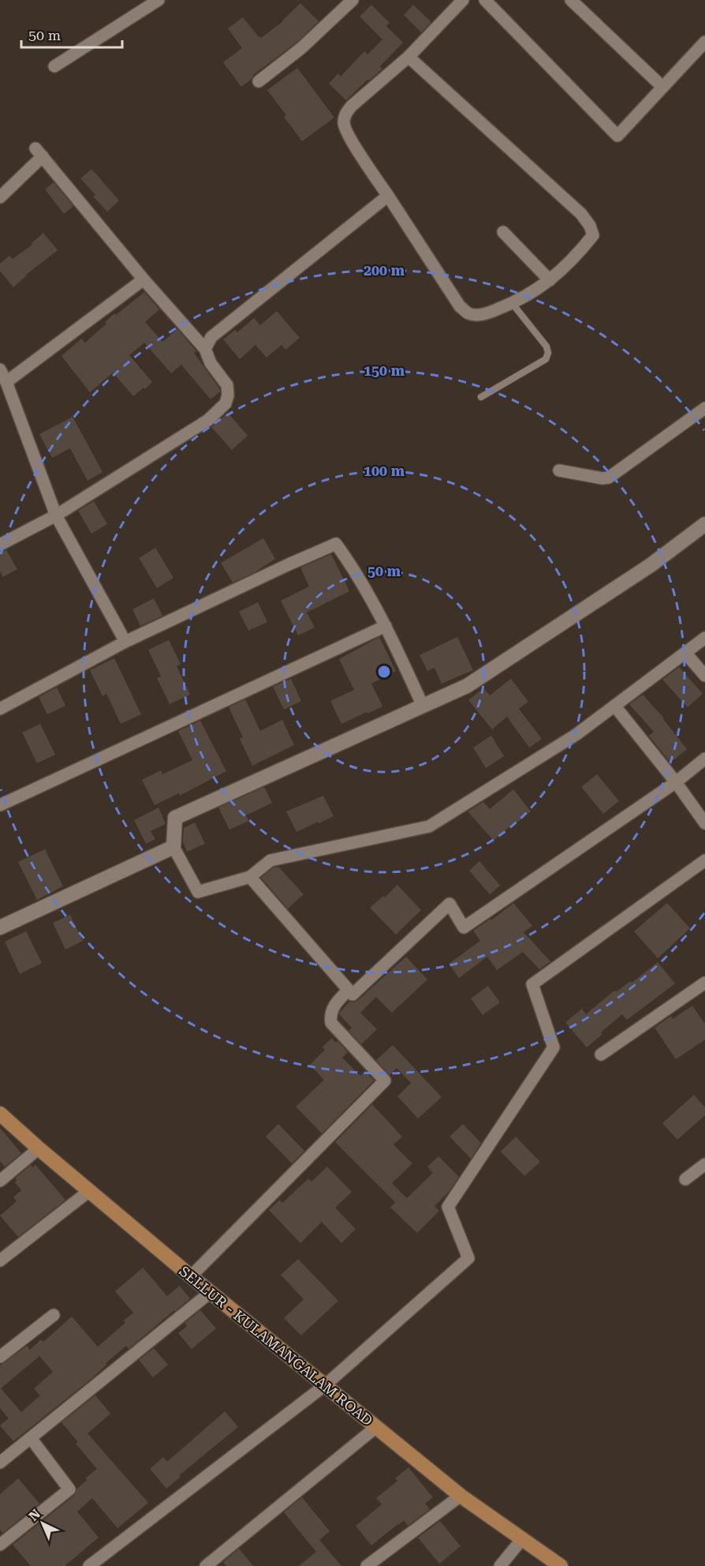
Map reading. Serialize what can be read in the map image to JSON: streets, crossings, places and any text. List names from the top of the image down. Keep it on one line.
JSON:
{"streets":{"main road":["SELLUR - KULAMANGALAM ROAD"]},"scale_bar":"50 m","north":"top left","rings":["200 m","150 m","100 m","50 m"]}
